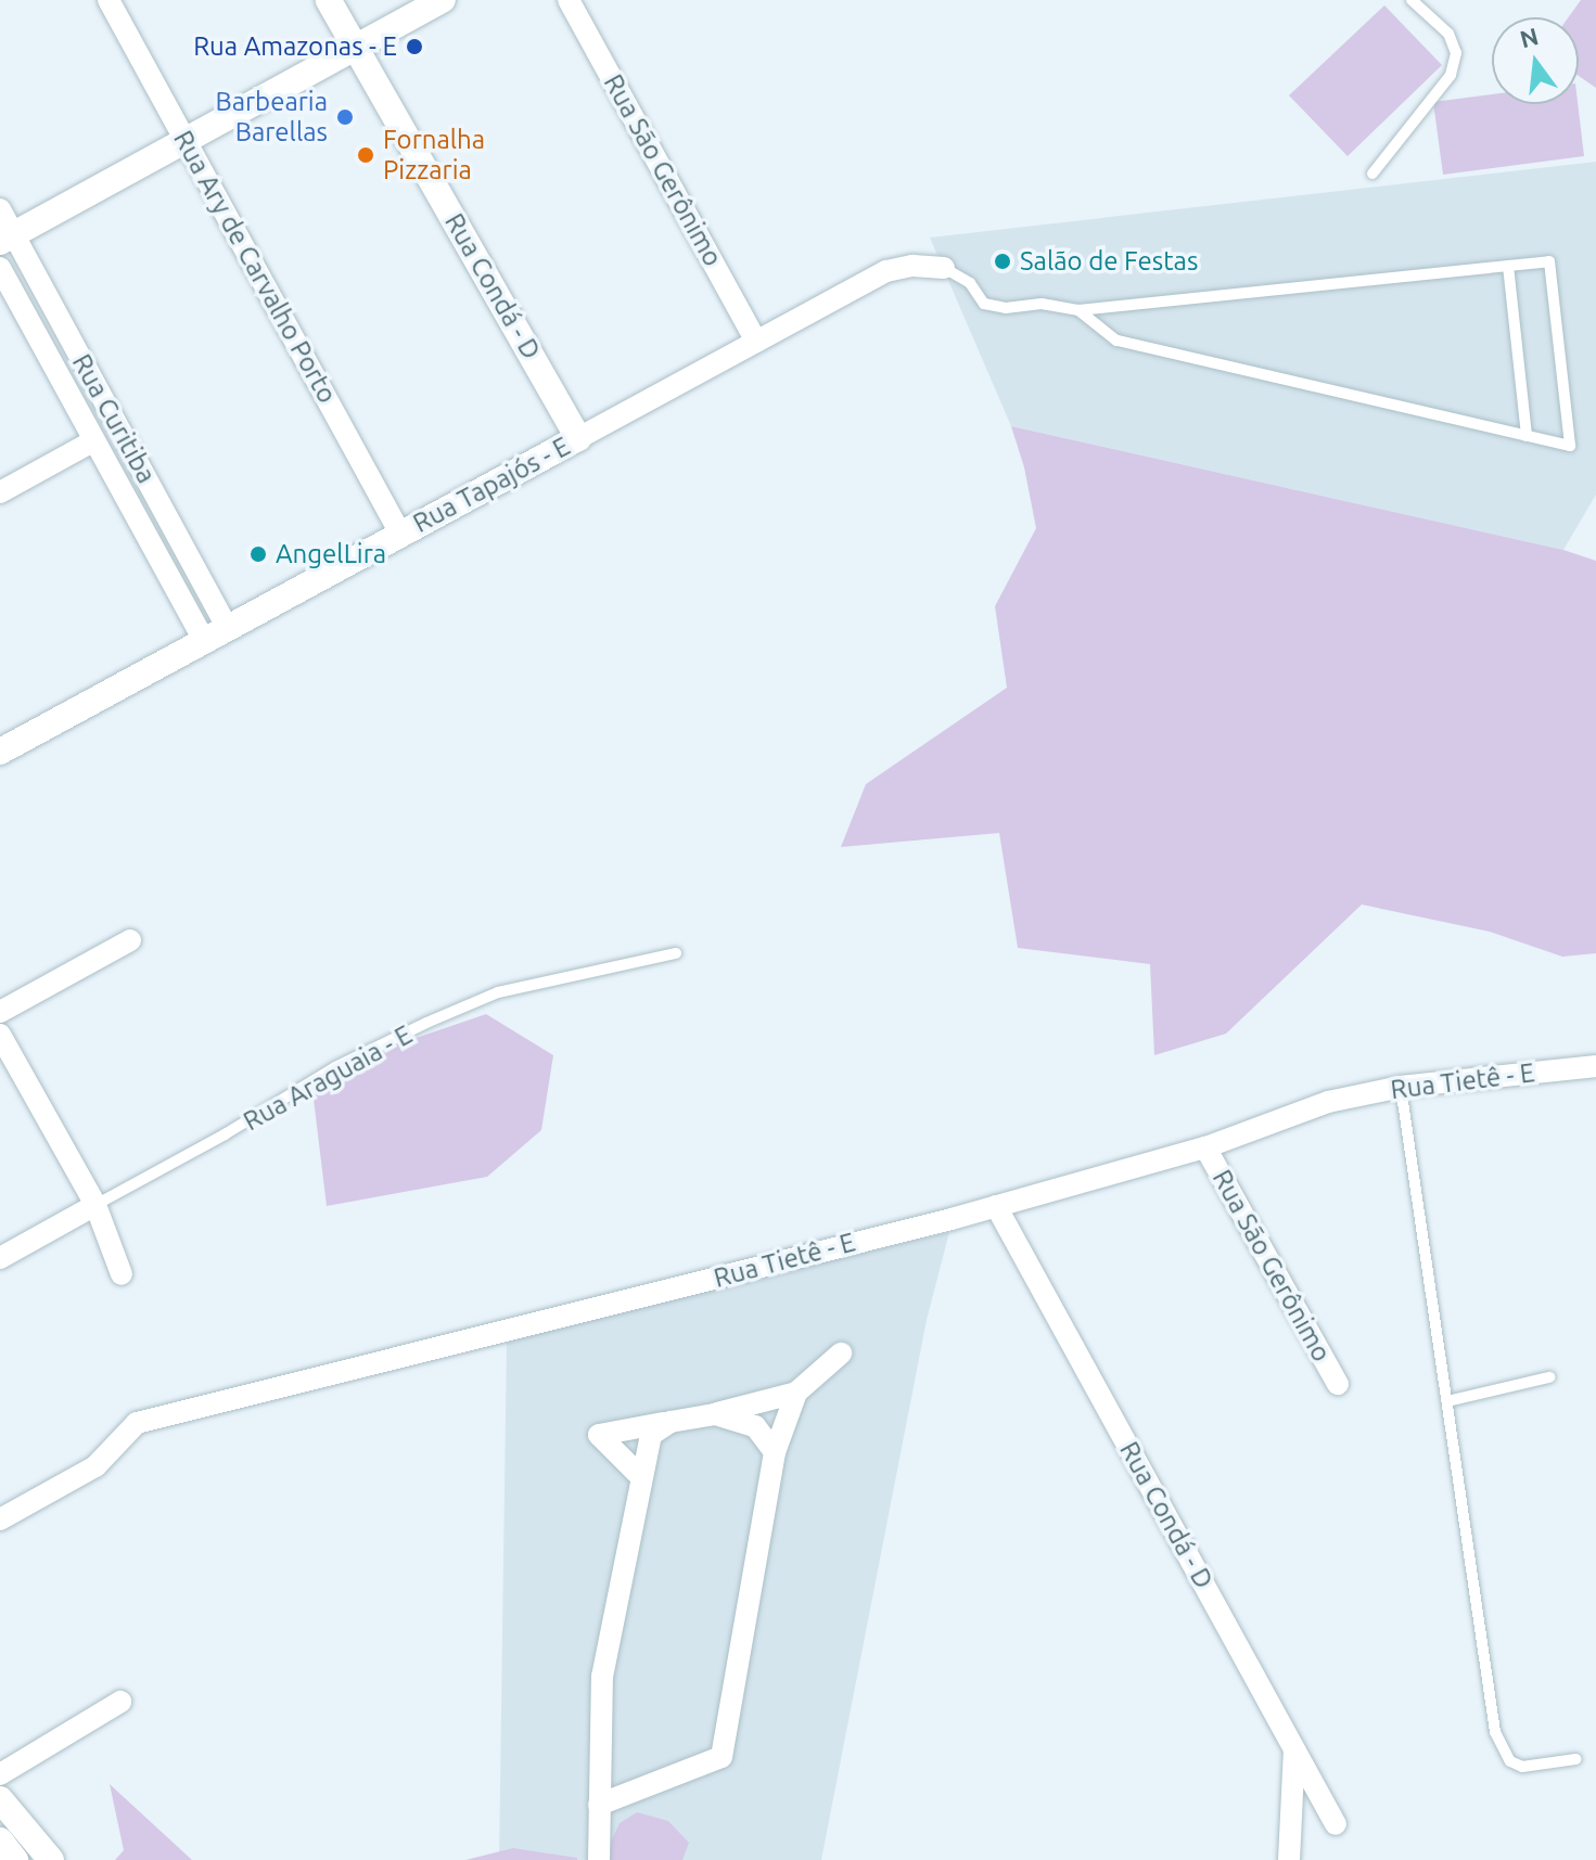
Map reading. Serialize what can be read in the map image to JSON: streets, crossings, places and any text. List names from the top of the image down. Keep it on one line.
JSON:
{"streets":{"street":["Rua São Gerônimo","Rua Ary de Carvalho Porto","Rua Condá - D","Rua Curitiba","Rua Tapajós - E","Rua Araguaia - E","Rua Tietê - E"]},"crossings":[["Rua São Gerônimo","Rua Tapajós - E"],["Rua São Gerônimo","Rua Tietê - E"],["Rua Ary de Carvalho Porto","Rua Tapajós - E"],["Rua Condá - D","Rua Tapajós - E"],["Rua Condá - D","Rua Tietê - E"],["Rua Curitiba","Rua Tapajós - E"]],"places":["Rua Amazonas - E","Barbearia Barellas","Fornalha Pizzaria","Salão de Festas","AngelLira"],"north":"top"}
